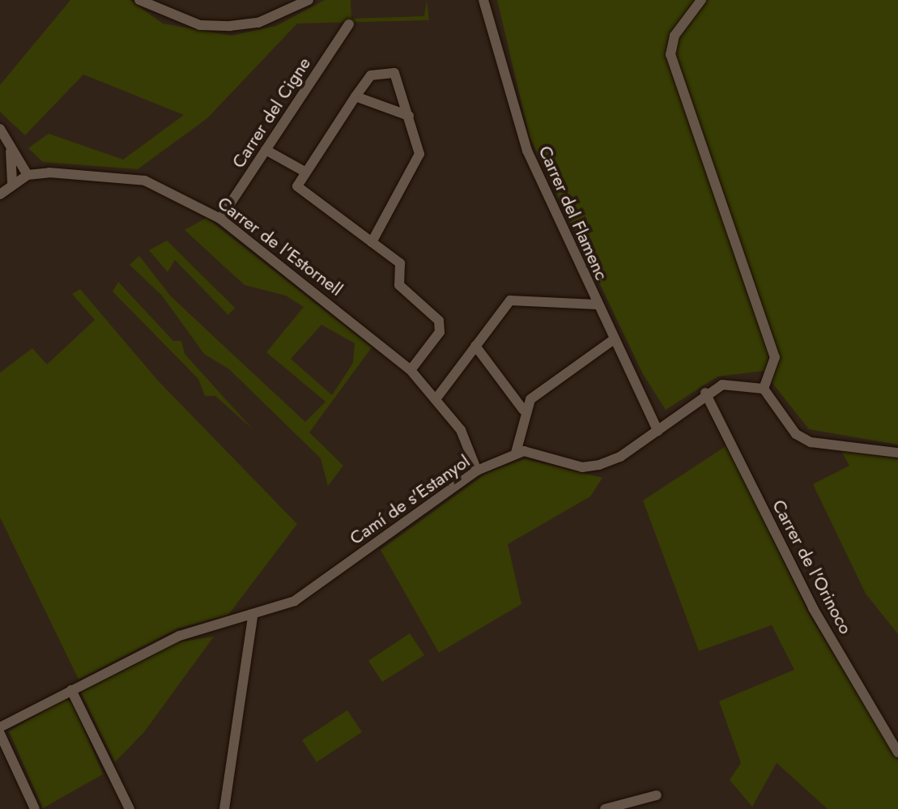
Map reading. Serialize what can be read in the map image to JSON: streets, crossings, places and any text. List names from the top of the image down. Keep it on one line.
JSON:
{"streets":{"street":["Carrer del Cigne","Carrer del Flamenc","Carrer de l'Estornell","Camí de s'Estanyol","Carrer de l'Orinoco"]},"crossings":[["Carrer del Cigne","Carrer de l'Estornell"],["Carrer de l'Estornell","Camí de s'Estanyol"]]}
